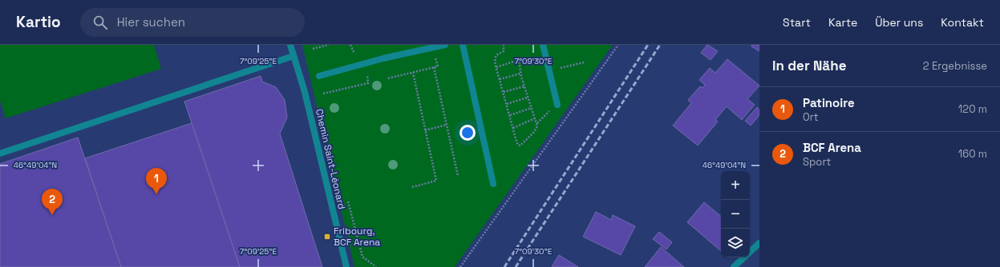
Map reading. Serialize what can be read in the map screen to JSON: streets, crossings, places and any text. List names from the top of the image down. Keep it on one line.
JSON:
{"streets":{"street":["Chemin Saint-Léonard"]},"places":{"transit":["Fribourg, BCF Arena"]},"page":{"header":"Kartio","search":"Hier suchen","nav":["Start","Karte","Über uns","Kontakt"],"heading":["In der Nähe","2 Ergebnisse"],"list":[{"mark":"1","name":"Patinoire","note":"Ort","value":"120 m"},{"mark":"2","name":"BCF Arena","note":"Sport","value":"160 m"}],"pins":["1","2"],"map_buttons":["+","−"]},"coordinates":["7°09'25\"E","7°09'30\"E","46°49'04\"N"]}
